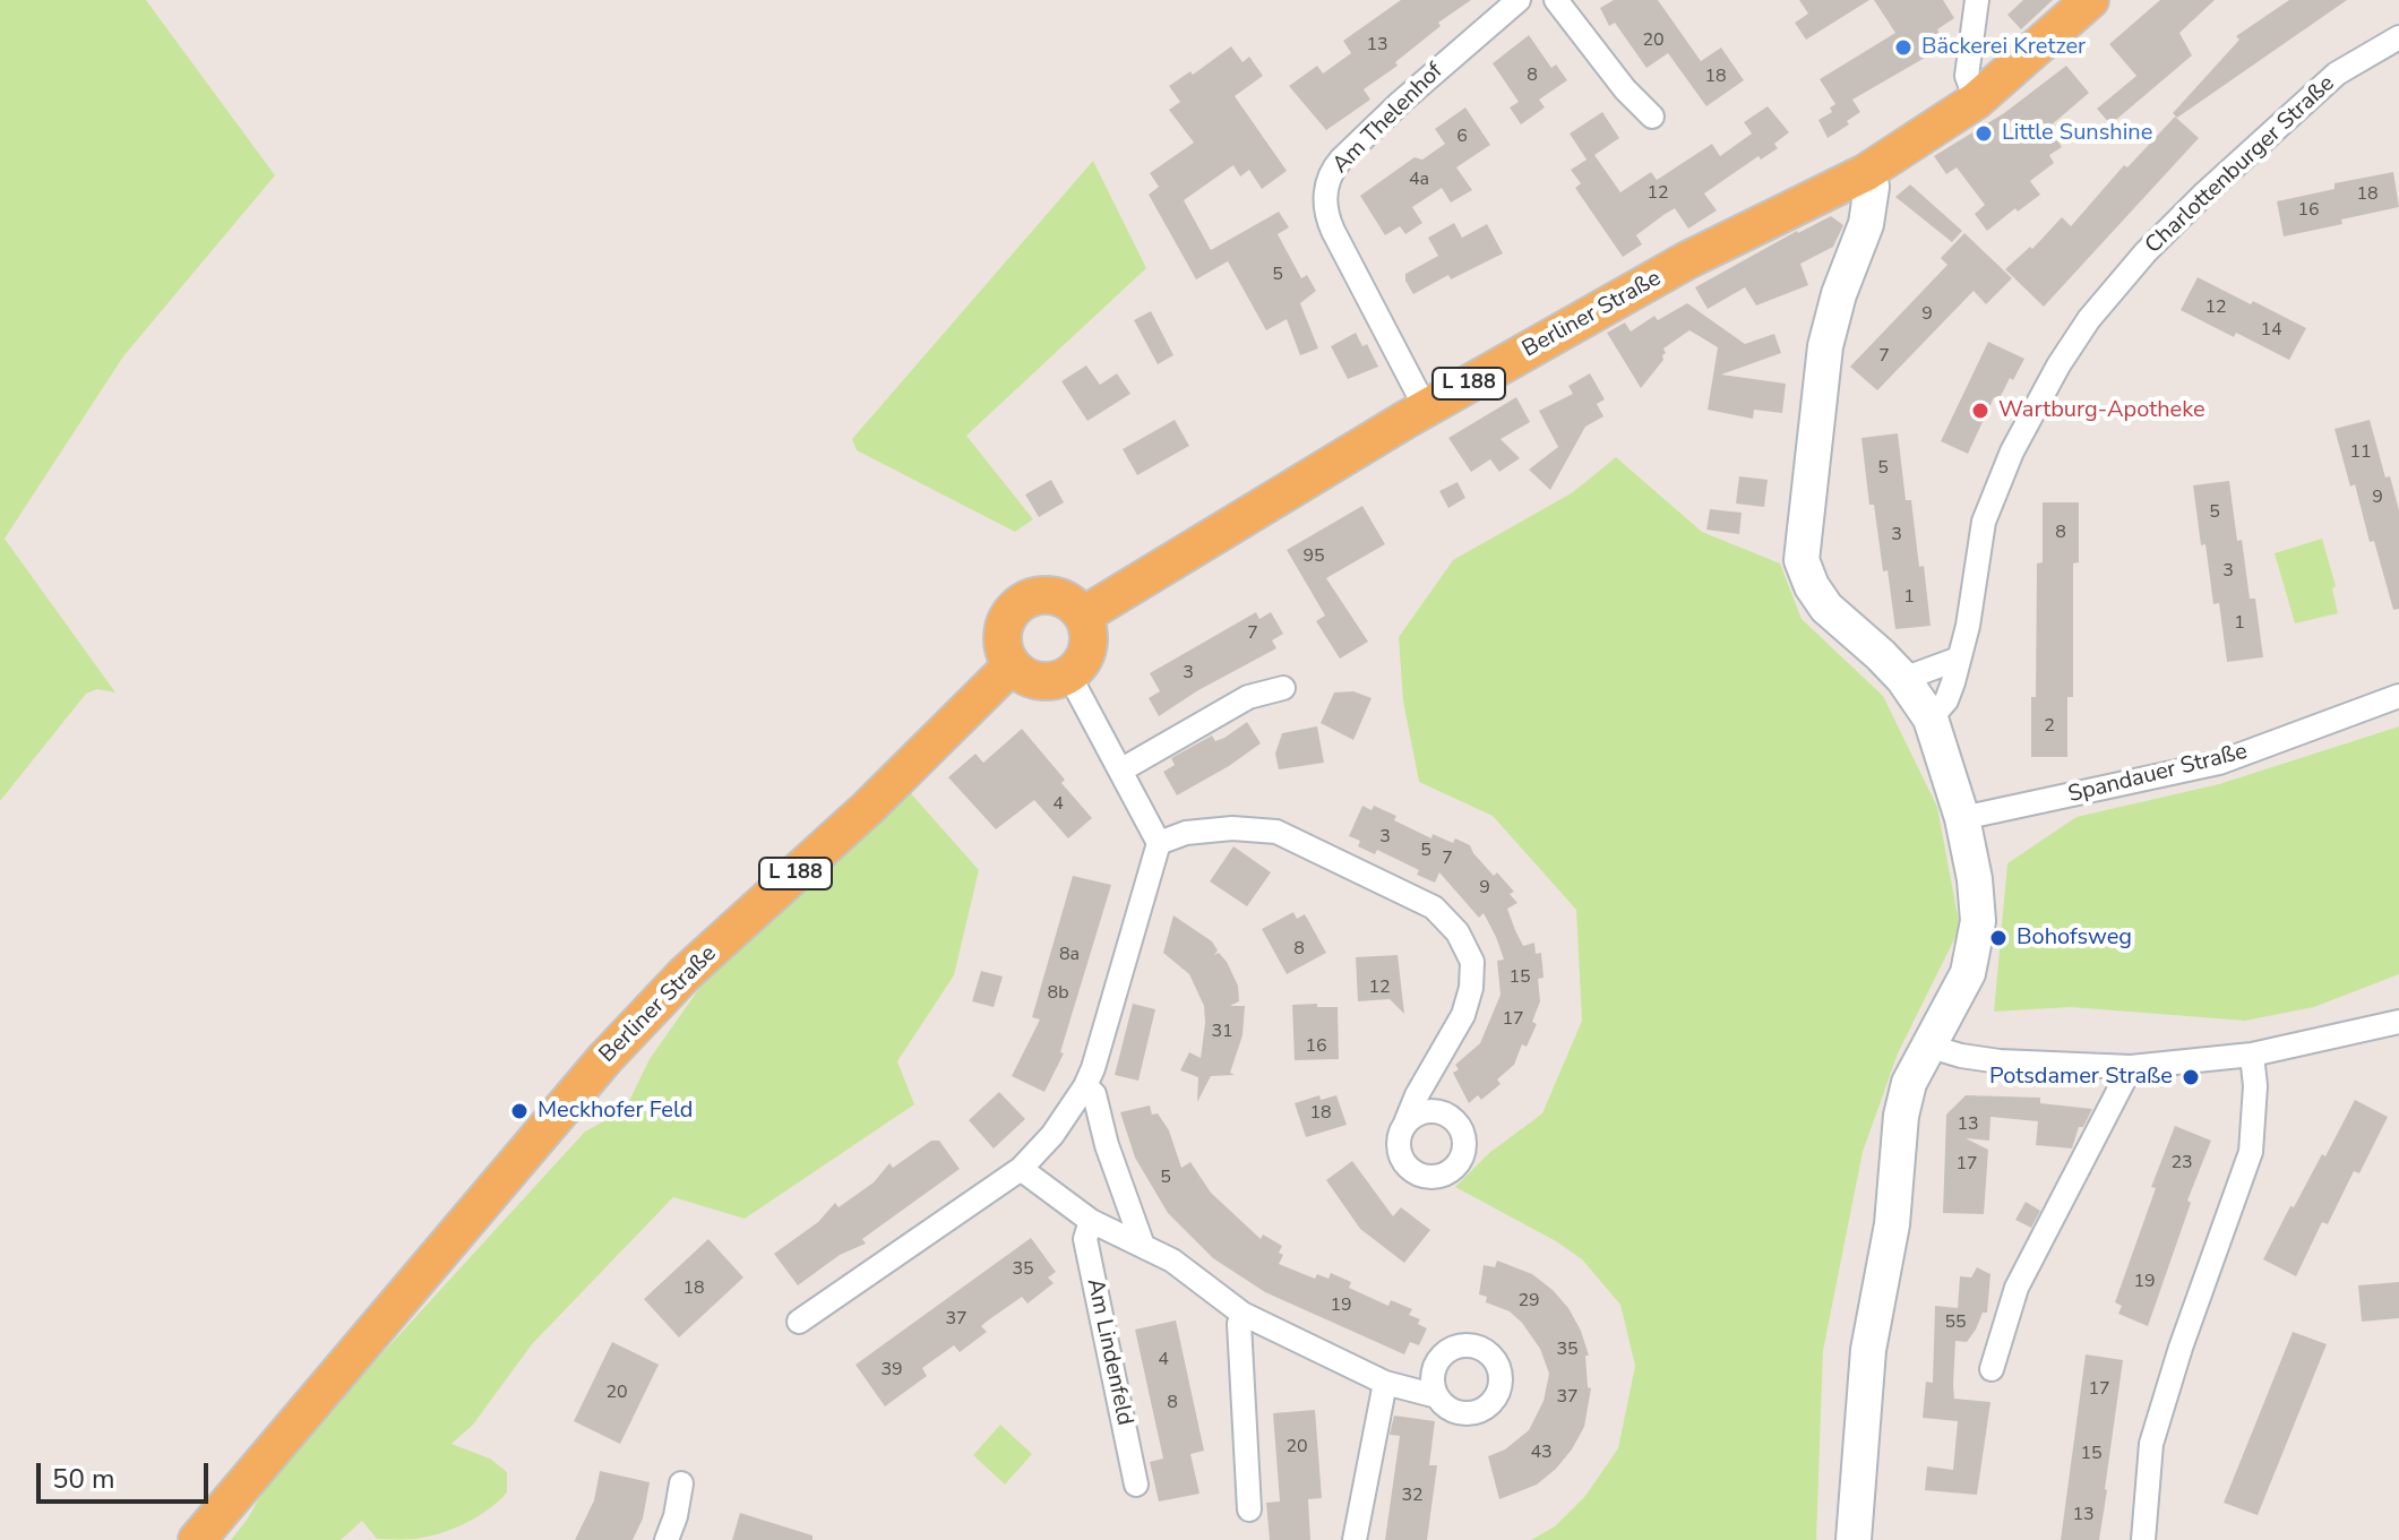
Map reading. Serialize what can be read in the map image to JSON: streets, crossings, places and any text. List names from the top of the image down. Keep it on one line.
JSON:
{"streets":{"main road":["Berliner Straße","L 188"],"street":["Am Thelenhof","Charlottenburger Straße","Spandauer Straße","Am Lindenfeld"]},"crossings":[["Am Thelenhof","Berliner Straße"]],"places":["Bäckerei Kretzer","Little Sunshine","Wartburg-Apotheke","Bohofsweg","Potsdamer Straße","Meckhofer Feld"],"house_numbers":["20","13","8","18","6","4a","12","18","16","5","12","9","14","7","11","5","9","5","8","3","95","3","1","1","7","3","2","4","3","5","7","9","8","8a","15","12","8b","17","31","16","18","13","23","17","5","35","19","18","29","19","37","55","35","4","39","17","20","37","8","20","43","15","32","13"],"scale_bar":"50 m"}
